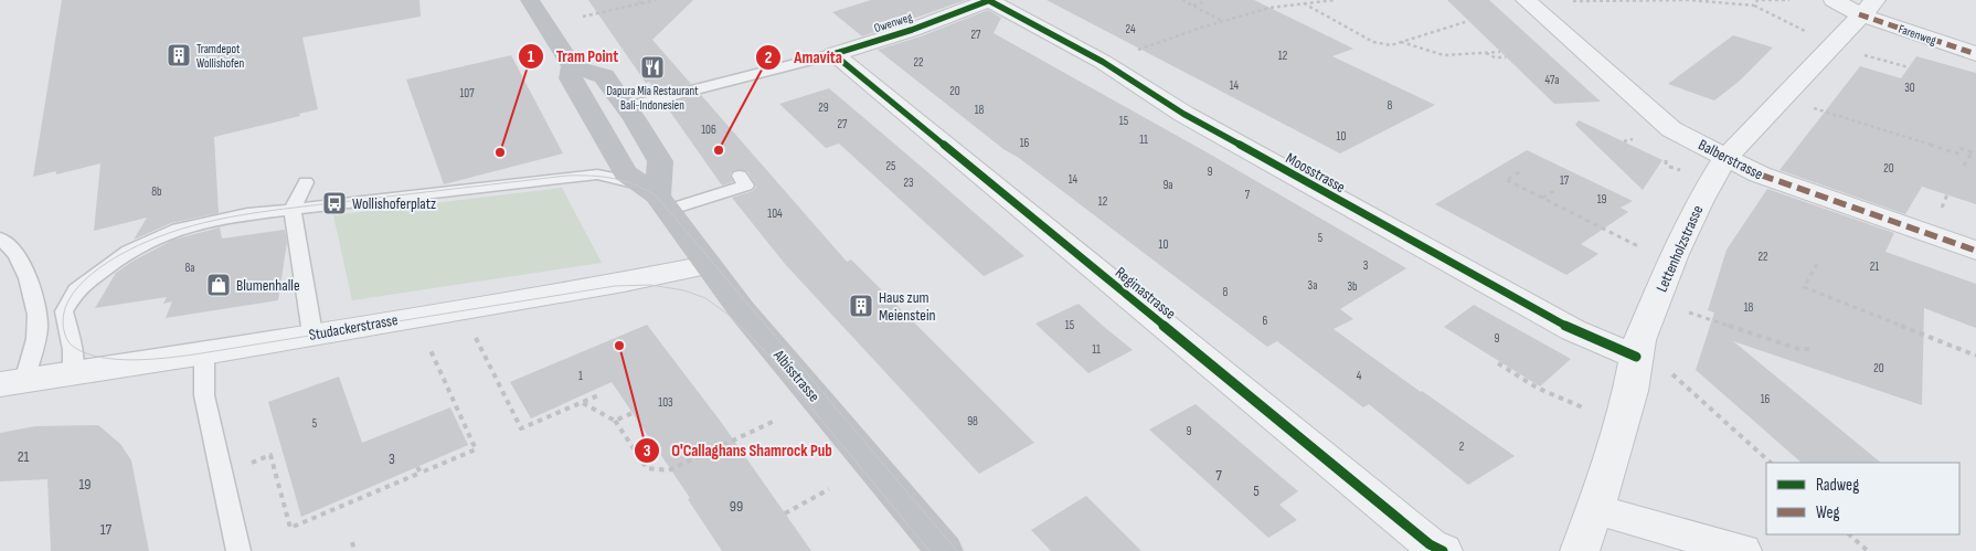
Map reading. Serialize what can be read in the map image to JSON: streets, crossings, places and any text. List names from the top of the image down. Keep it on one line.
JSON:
{"streets":{"main road":["Albisstrasse"],"street":["Owenweg","Farenweg","Balberstrasse","Moosstrasse","Lettenholzstrasse","Reginastrasse","Studackerstrasse"]},"crossings":[["Owenweg","Moosstrasse"],["Owenweg","Reginastrasse"],["Farenweg","Lettenholzstrasse"],["Balberstrasse","Lettenholzstrasse"],["Moosstrasse","Lettenholzstrasse"],["Studackerstrasse","Albisstrasse"]],"places":{"building":["Tramdepot Wollishofen","Haus zum Meienstein"],"restaurant":["Dapura Mia Restaurant Bali-Indonesien"],"other":["Amavita","Tram Point","O'Callaghans Shamrock Pub"],"bus stop":["Wollishoferplatz"],"shop":["Blumenhalle"]},"house_numbers":["24","27","12","22","47a","14","30","20","107","8","29","18","15","27","106","10","11","16","25","20","9","14","17","23","9a","8b","7","19","12","104","5","10","22","3","21","8a","3a","3b","8","18","6","15","9","11","20","1","4","16","103","98","5","9","2","21","3","7","19","5","99","17"],"legend":["Radweg","Weg"]}
